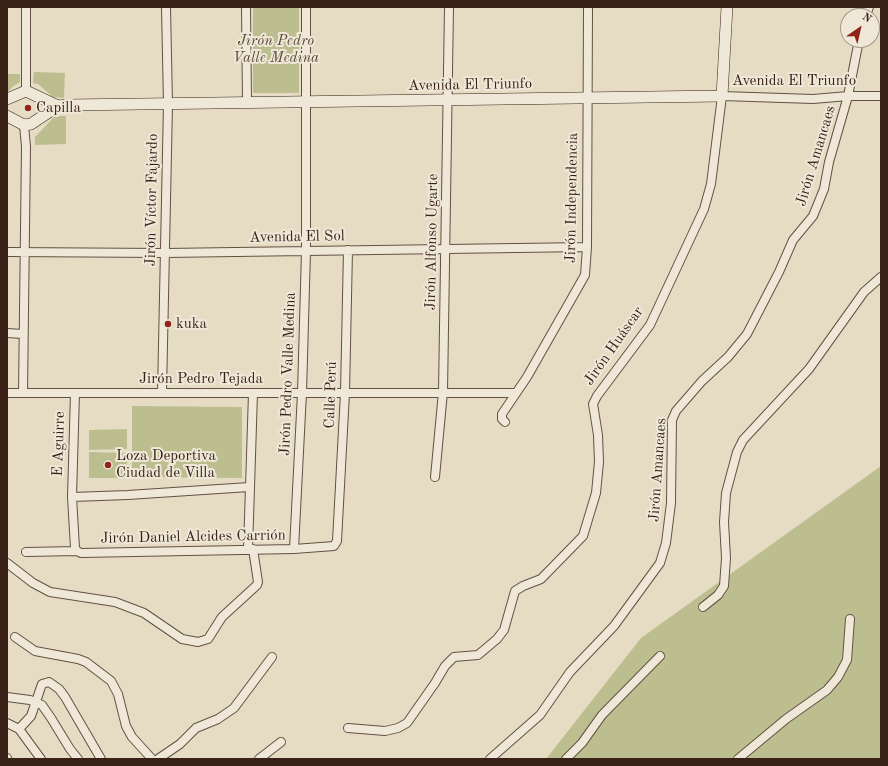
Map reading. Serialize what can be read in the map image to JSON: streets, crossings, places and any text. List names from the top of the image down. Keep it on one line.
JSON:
{"streets":{"street":["Avenida El Triunfo","Jirón Amancaes","Jirón Independencia","Jirón Víctor Fajardo","Avenida El Sol","Jirón Alfonso Ugarte","Jirón Huáscar","Jirón Pedro Valle Medina","Jirón Pedro Tejada","Calle Perú","E Aguirre","Jirón Daniel Alcides Carrión"]},"crossings":[["Avenida El Triunfo","Jirón Amancaes"],["Avenida El Triunfo","Jirón Independencia"],["Avenida El Triunfo","Jirón Víctor Fajardo"],["Avenida El Triunfo","Jirón Alfonso Ugarte"],["Avenida El Triunfo","Jirón Huáscar"],["Avenida El Triunfo","Jirón Pedro Valle Medina"],["Jirón Independencia","Avenida El Sol"],["Jirón Víctor Fajardo","Avenida El Sol"],["Jirón Víctor Fajardo","Jirón Pedro Tejada"],["Avenida El Sol","Jirón Alfonso Ugarte"],["Avenida El Sol","Jirón Pedro Valle Medina"],["Avenida El Sol","Calle Perú"],["Jirón Alfonso Ugarte","Jirón Pedro Tejada"],["Jirón Pedro Valle Medina","Jirón Pedro Tejada"],["Jirón Pedro Valle Medina","Jirón Daniel Alcides Carrión"],["Jirón Pedro Tejada","Calle Perú"],["Jirón Pedro Tejada","E Aguirre"],["Calle Perú","Jirón Daniel Alcides Carrión"],["E Aguirre","Jirón Daniel Alcides Carrión"]],"parks":["Jirón Pedro Valle Medina"],"places":["Capilla","kuka","Loza Deportiva Ciudad de Villa"],"north":"top right"}
